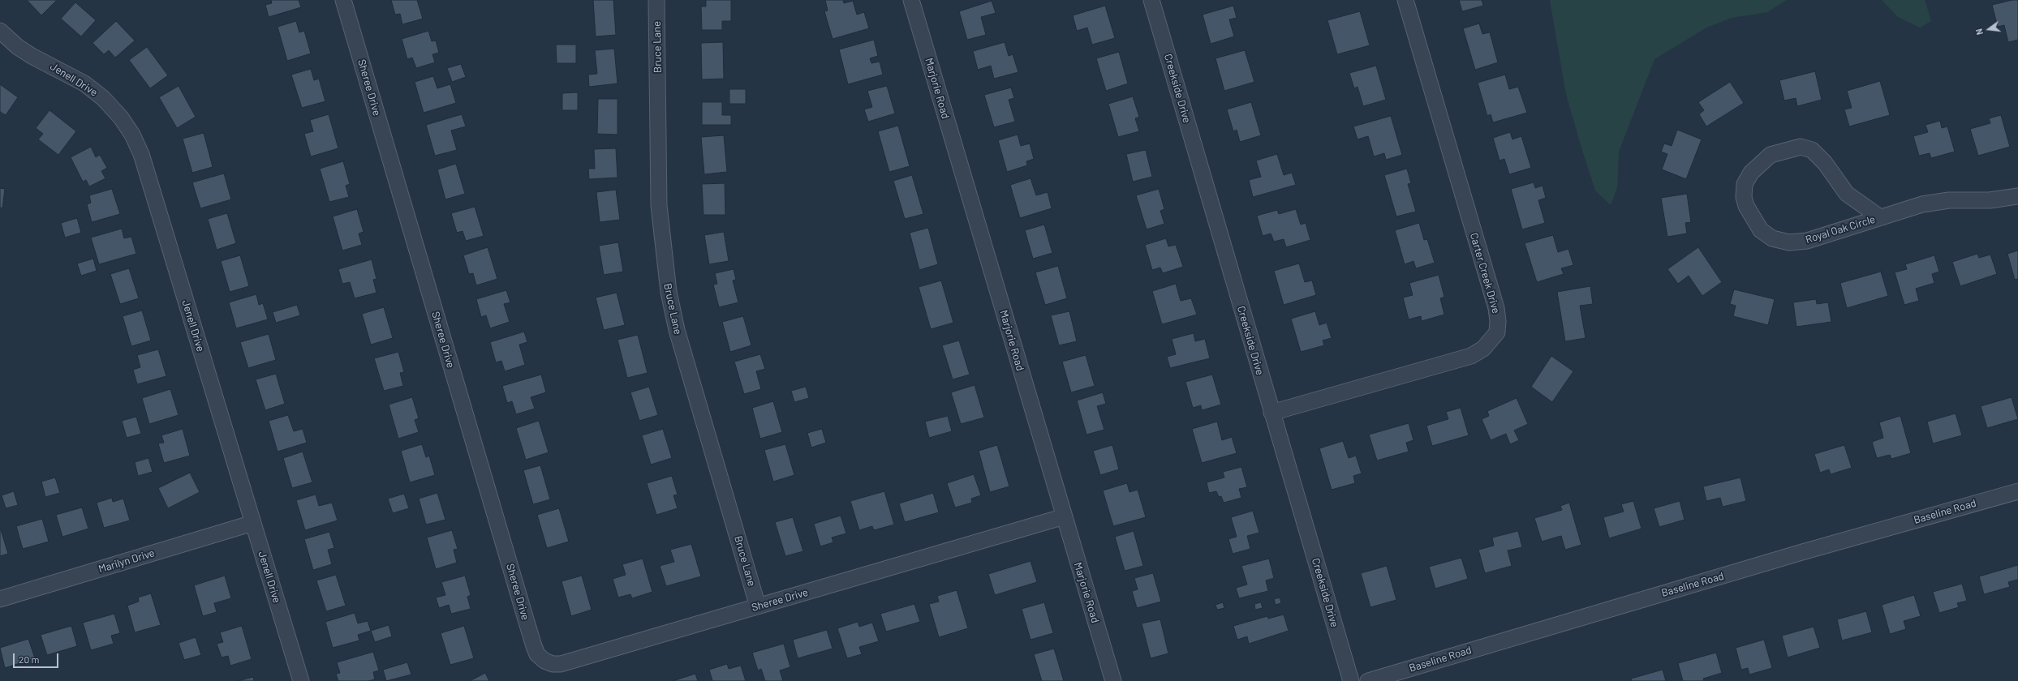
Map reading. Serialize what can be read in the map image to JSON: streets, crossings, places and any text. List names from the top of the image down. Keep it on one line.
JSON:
{"streets":{"street":["Bruce Lane","Jenell Drive","Sheree Drive","Marjorie Road","Creekside Drive","Royal Oak Circle","Carter Creek Drive","Baseline Road","Marilyn Drive"]},"crossings":[["Bruce Lane","Sheree Drive"],["Jenell Drive","Marilyn Drive"],["Sheree Drive","Marjorie Road"],["Creekside Drive","Carter Creek Drive"]],"scale_bar":"20 m","north":"left"}
